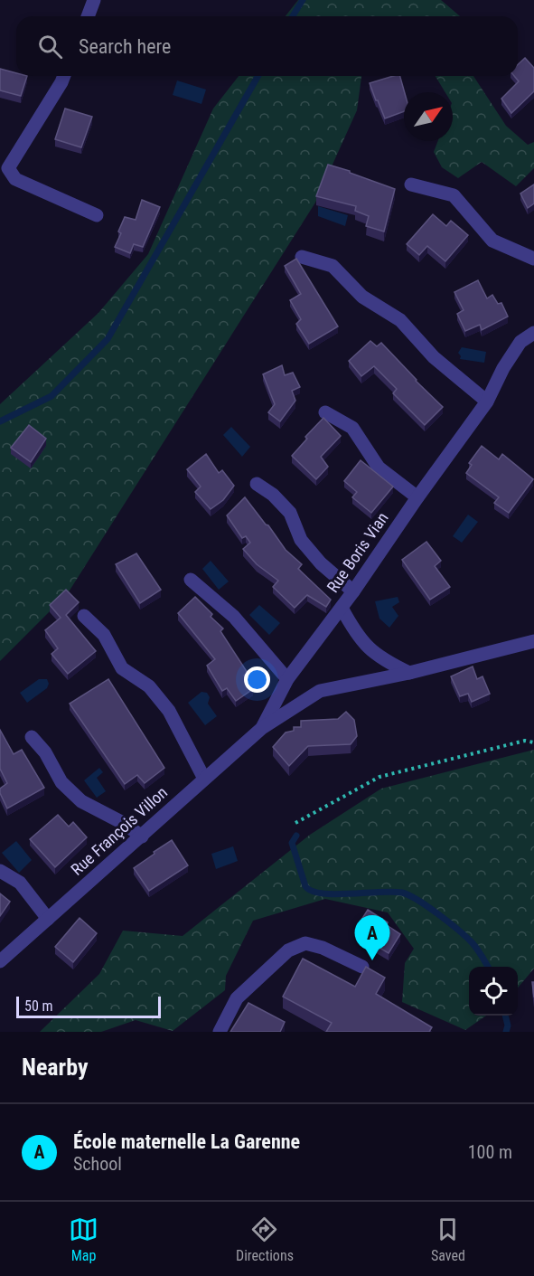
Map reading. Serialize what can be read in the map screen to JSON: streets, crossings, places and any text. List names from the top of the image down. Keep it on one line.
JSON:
{"streets":{"street":["Rue Boris Vian","Rue François Villon"]},"crossings":[["Rue Boris Vian","Rue François Villon"]],"scale_bar":"50 m","north":"top right","page":{"search":"Search here","pins":"A","scale":"50 m","heading":"Nearby","list":[{"mark":"A","name":"École maternelle La Garenne","note":"School","value":"100 m"}],"nav":["Map","Directions","Saved"]}}
